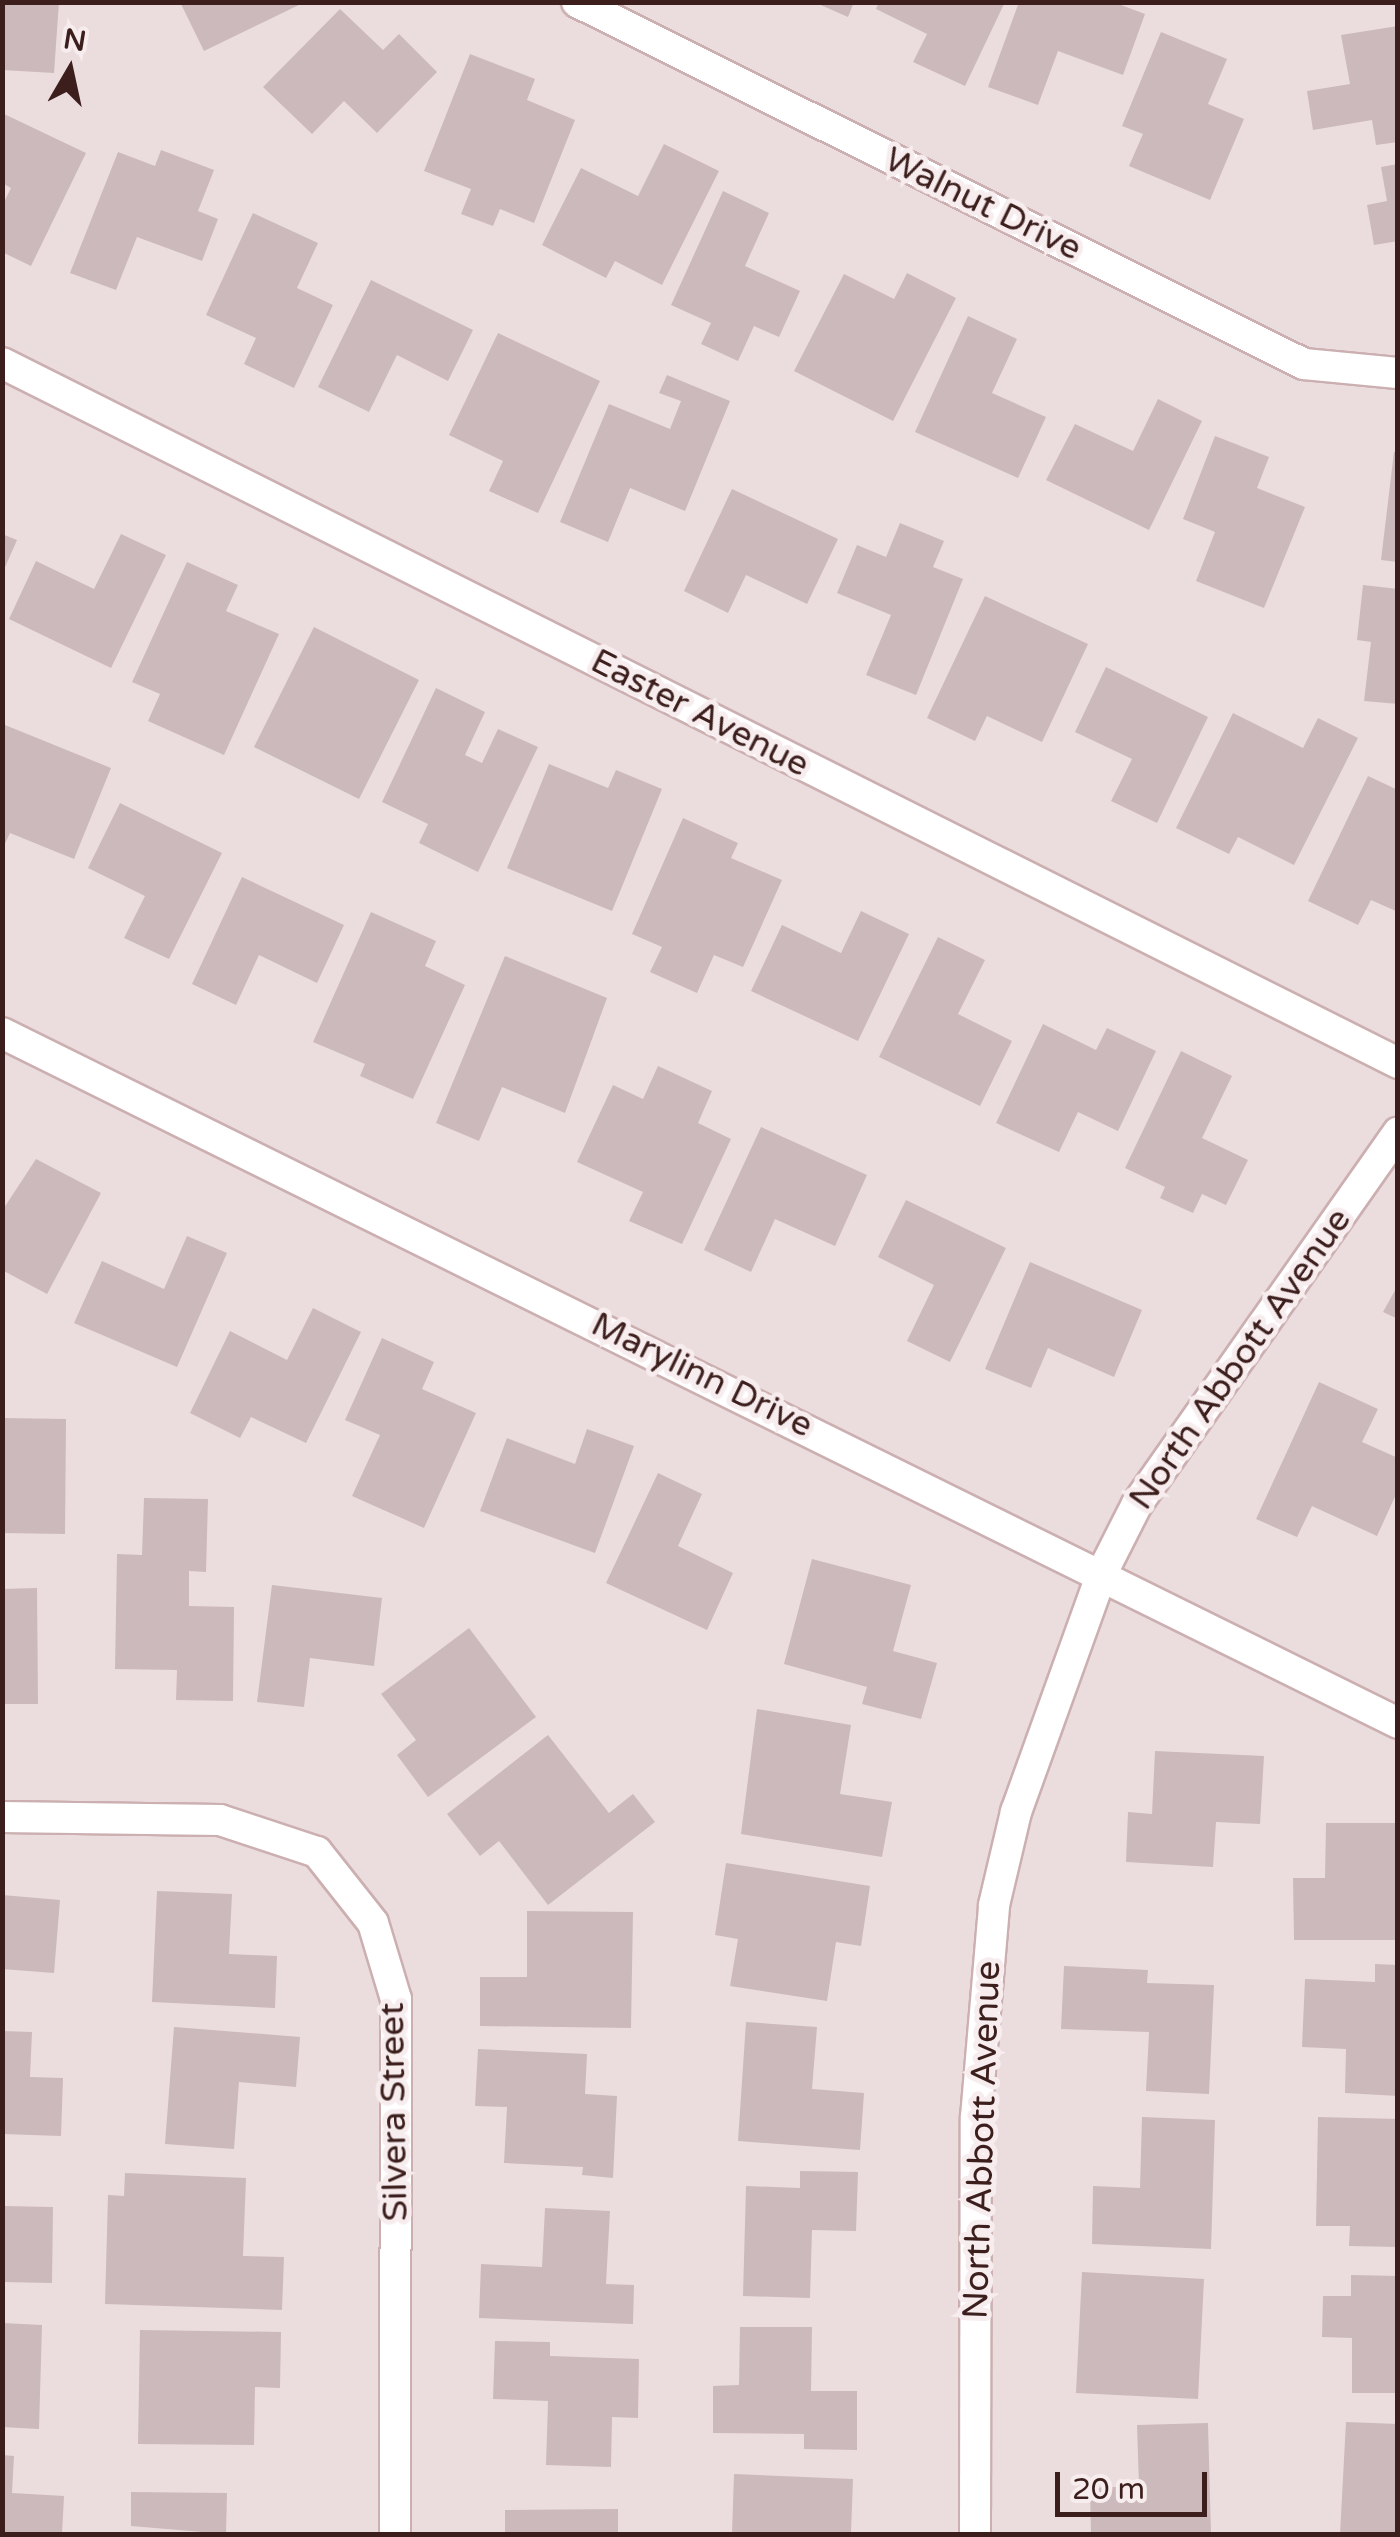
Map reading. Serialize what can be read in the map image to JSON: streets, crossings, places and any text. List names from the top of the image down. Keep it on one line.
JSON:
{"streets":{"street":["Walnut Drive","Easter Avenue","North Abbott Avenue","Marylinn Drive","Silvera Street"]},"crossings":[["North Abbott Avenue","Marylinn Drive"]],"scale_bar":"20 m","north":"top"}
